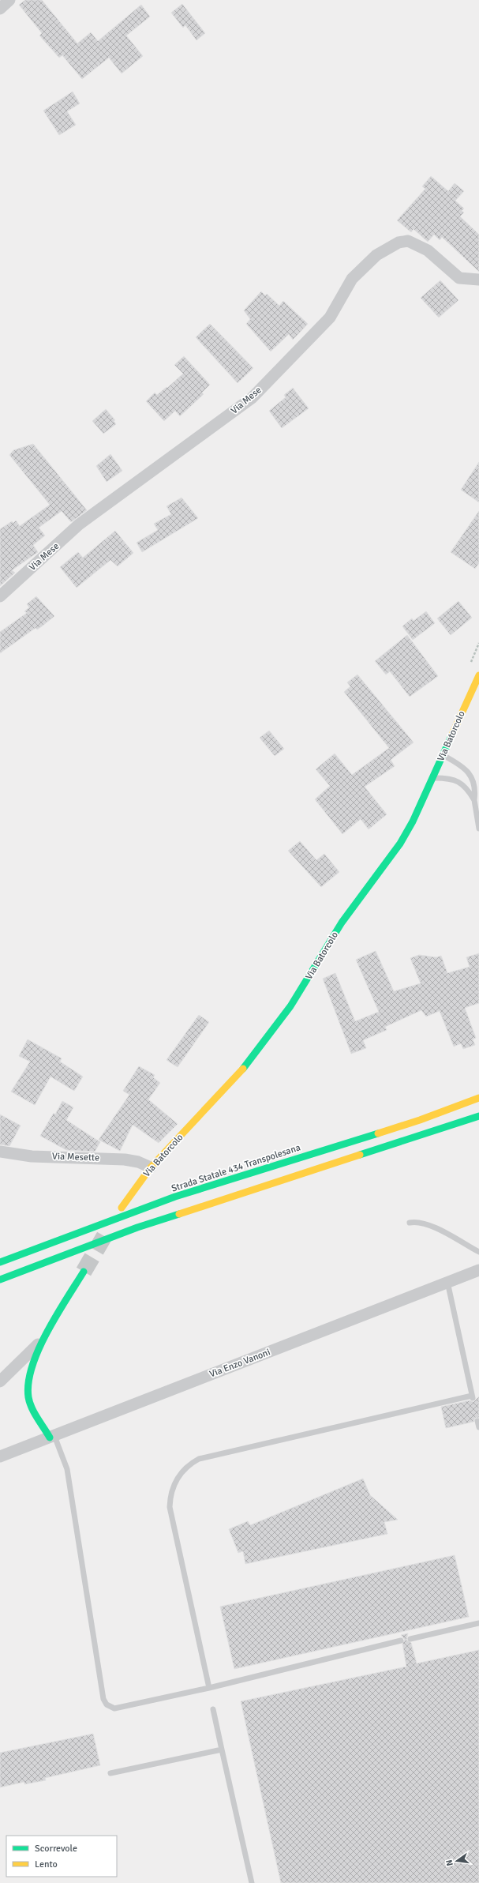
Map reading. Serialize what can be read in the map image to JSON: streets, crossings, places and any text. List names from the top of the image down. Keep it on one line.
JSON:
{"streets":{"main road":["Via Batorcolo","Strada Statale 434 Transpolesana"],"street":["Via Mese","Via Mesette","Via Enzo Vanoni"]},"crossings":[["Via Batorcolo","Via Mesette"]],"legend":["Scorrevole","Lento"],"north":"left"}
